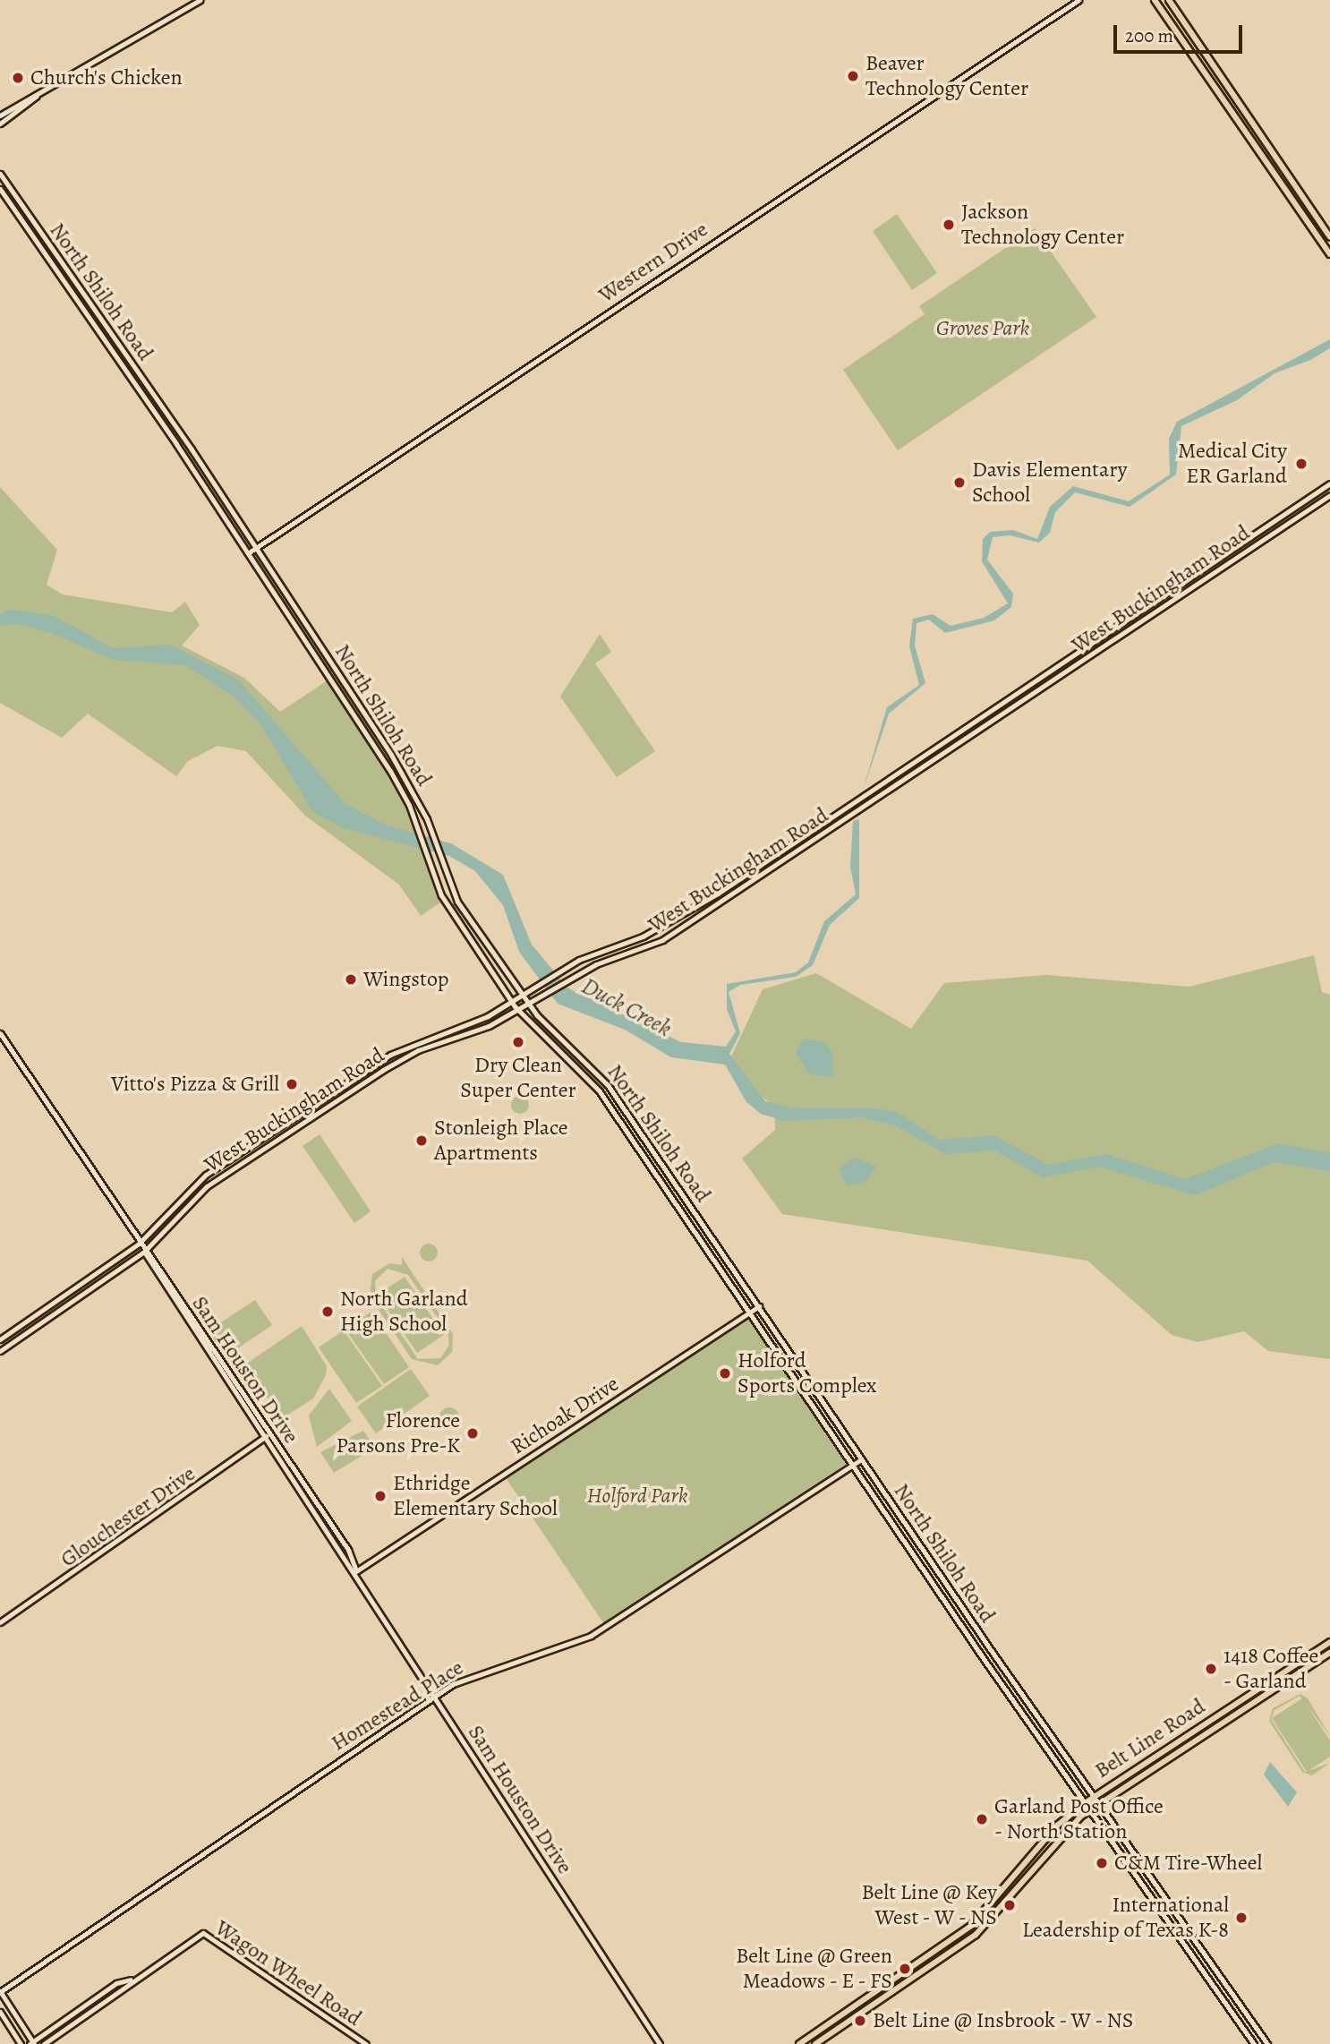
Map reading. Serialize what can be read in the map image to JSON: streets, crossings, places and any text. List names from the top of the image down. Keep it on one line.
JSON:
{"streets":{"main road":["Western Drive","North Shiloh Road","West Buckingham Road","Sam Houston Drive","Richoak Drive","Glouchester Drive","Homestead Place","Belt Line Road","Wagon Wheel Road"]},"crossings":[["Western Drive","North Shiloh Road"],["North Shiloh Road","West Buckingham Road"],["North Shiloh Road","Richoak Drive"],["North Shiloh Road","Homestead Place"],["North Shiloh Road","Belt Line Road"],["West Buckingham Road","Sam Houston Drive"],["Sam Houston Drive","Richoak Drive"],["Sam Houston Drive","Glouchester Drive"],["Sam Houston Drive","Homestead Place"]],"water":["Duck Creek"],"parks":["Groves Park","Holford Park"],"places":["Beaver Technology Center","Church's Chicken","Jackson Technology Center","Medical City ER Garland","Davis Elementary School","Wingstop","Dry Clean Super Center","Vitto's Pizza & Grill","Stonleigh Place Apartments","North Garland High School","Holford Sports Complex","Florence Parsons Pre-K","Ethridge Elementary School","1418 Coffee - Garland","Garland Post Office - North Station","C&M Tire-Wheel","Belt Line @ Key West - W - NS","International Leadership of Texas K-8","Belt Line @ Green Meadows - E - FS","Belt Line @ Insbrook - W - NS"],"scale_bar":"200 m"}
